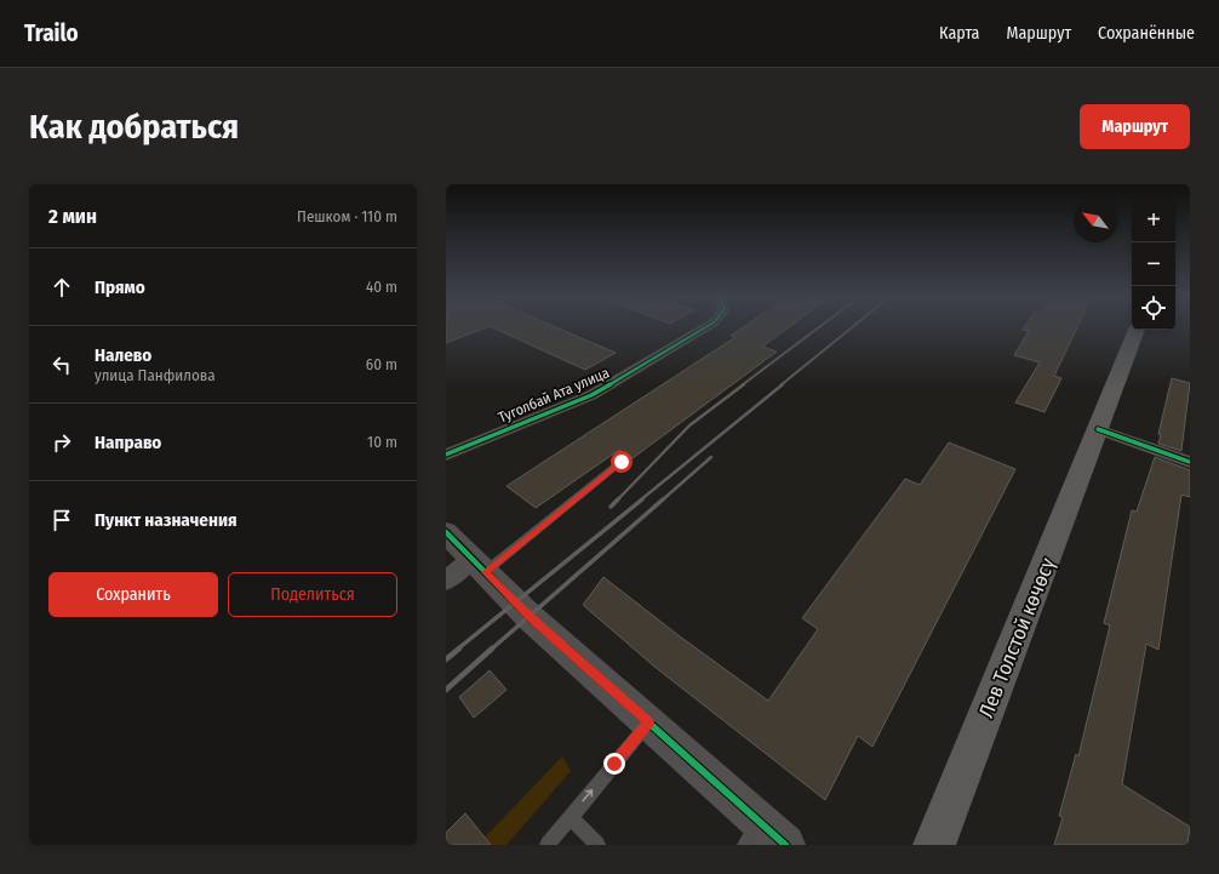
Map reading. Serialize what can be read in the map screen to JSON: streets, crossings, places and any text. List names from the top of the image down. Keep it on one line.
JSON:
{"streets":{"main road":["Лев Толстой көчөсү"],"street":["Туголбай Ата улица"]},"north":"top left","page":{"header":"Trailo","nav":["Карта","Маршрут","Сохранённые"],"buttons":["Маршрут",["Сохранить","Поделиться"]],"title":"Как добраться","heading":["2 мин","Пешком · 110 m"],"map_buttons":["+","−"],"list":[["Прямо","40 m"],["Налево","улица Панфилова","60 m"],["Направо","10 m"],"Пункт назначения"]}}
